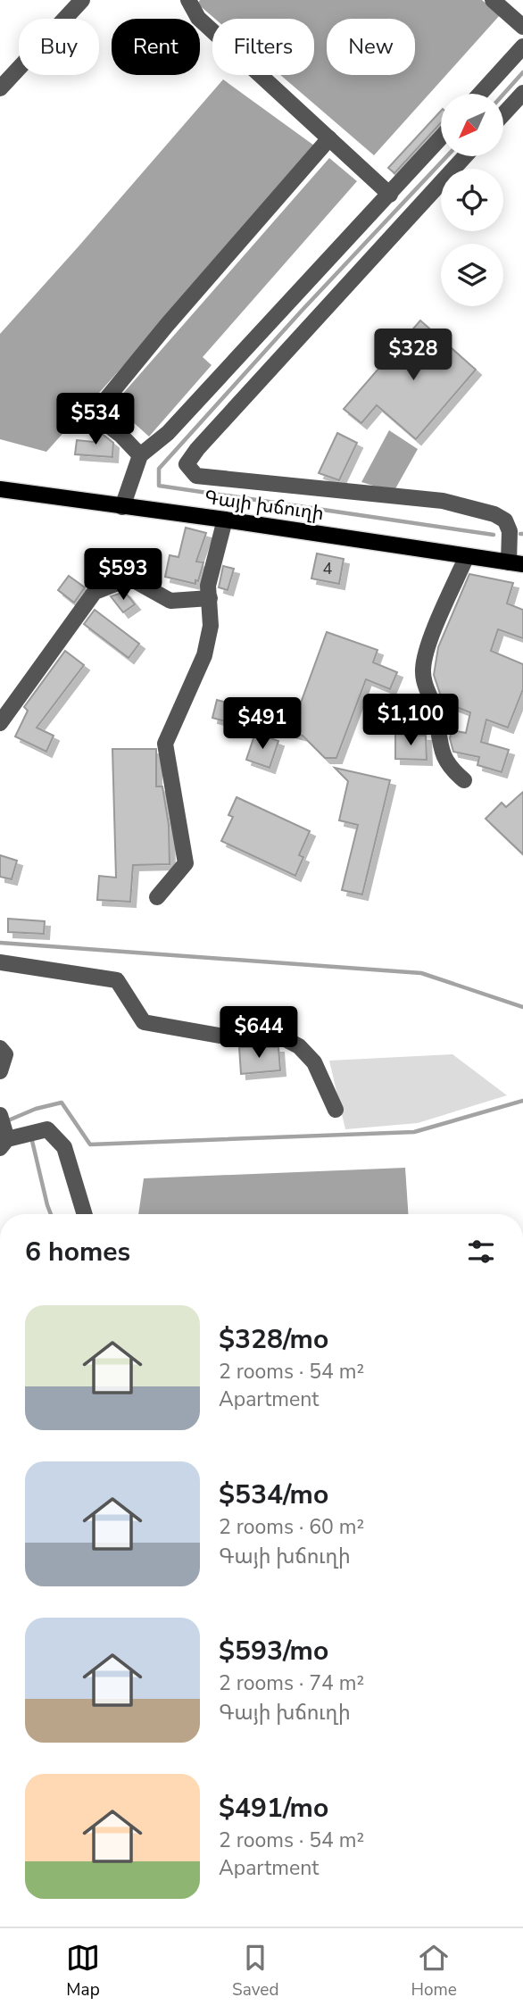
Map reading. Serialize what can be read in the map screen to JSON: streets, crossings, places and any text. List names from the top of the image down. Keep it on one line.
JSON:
{"streets":{"main road":["Գայի խճուղի"]},"house_numbers":["4"],"north":"bottom left","page":{"chip":["Buy","Rent","Filters","New"],"price":["$328","$534","$593","$1,100","$491","$644"],"heading":"6 homes","list":[{"name":"$328/mo","note":"2 rooms · 54 m² · Apartment"},{"name":"$534/mo","note":"2 rooms · 60 m² · Գայի խճուղի"},{"name":"$593/mo","note":"2 rooms · 74 m² · Գայի խճուղի"},{"name":"$491/mo","note":"2 rooms · 54 m² · Apartment"}],"tabs":["Map","Saved","Home"]}}
